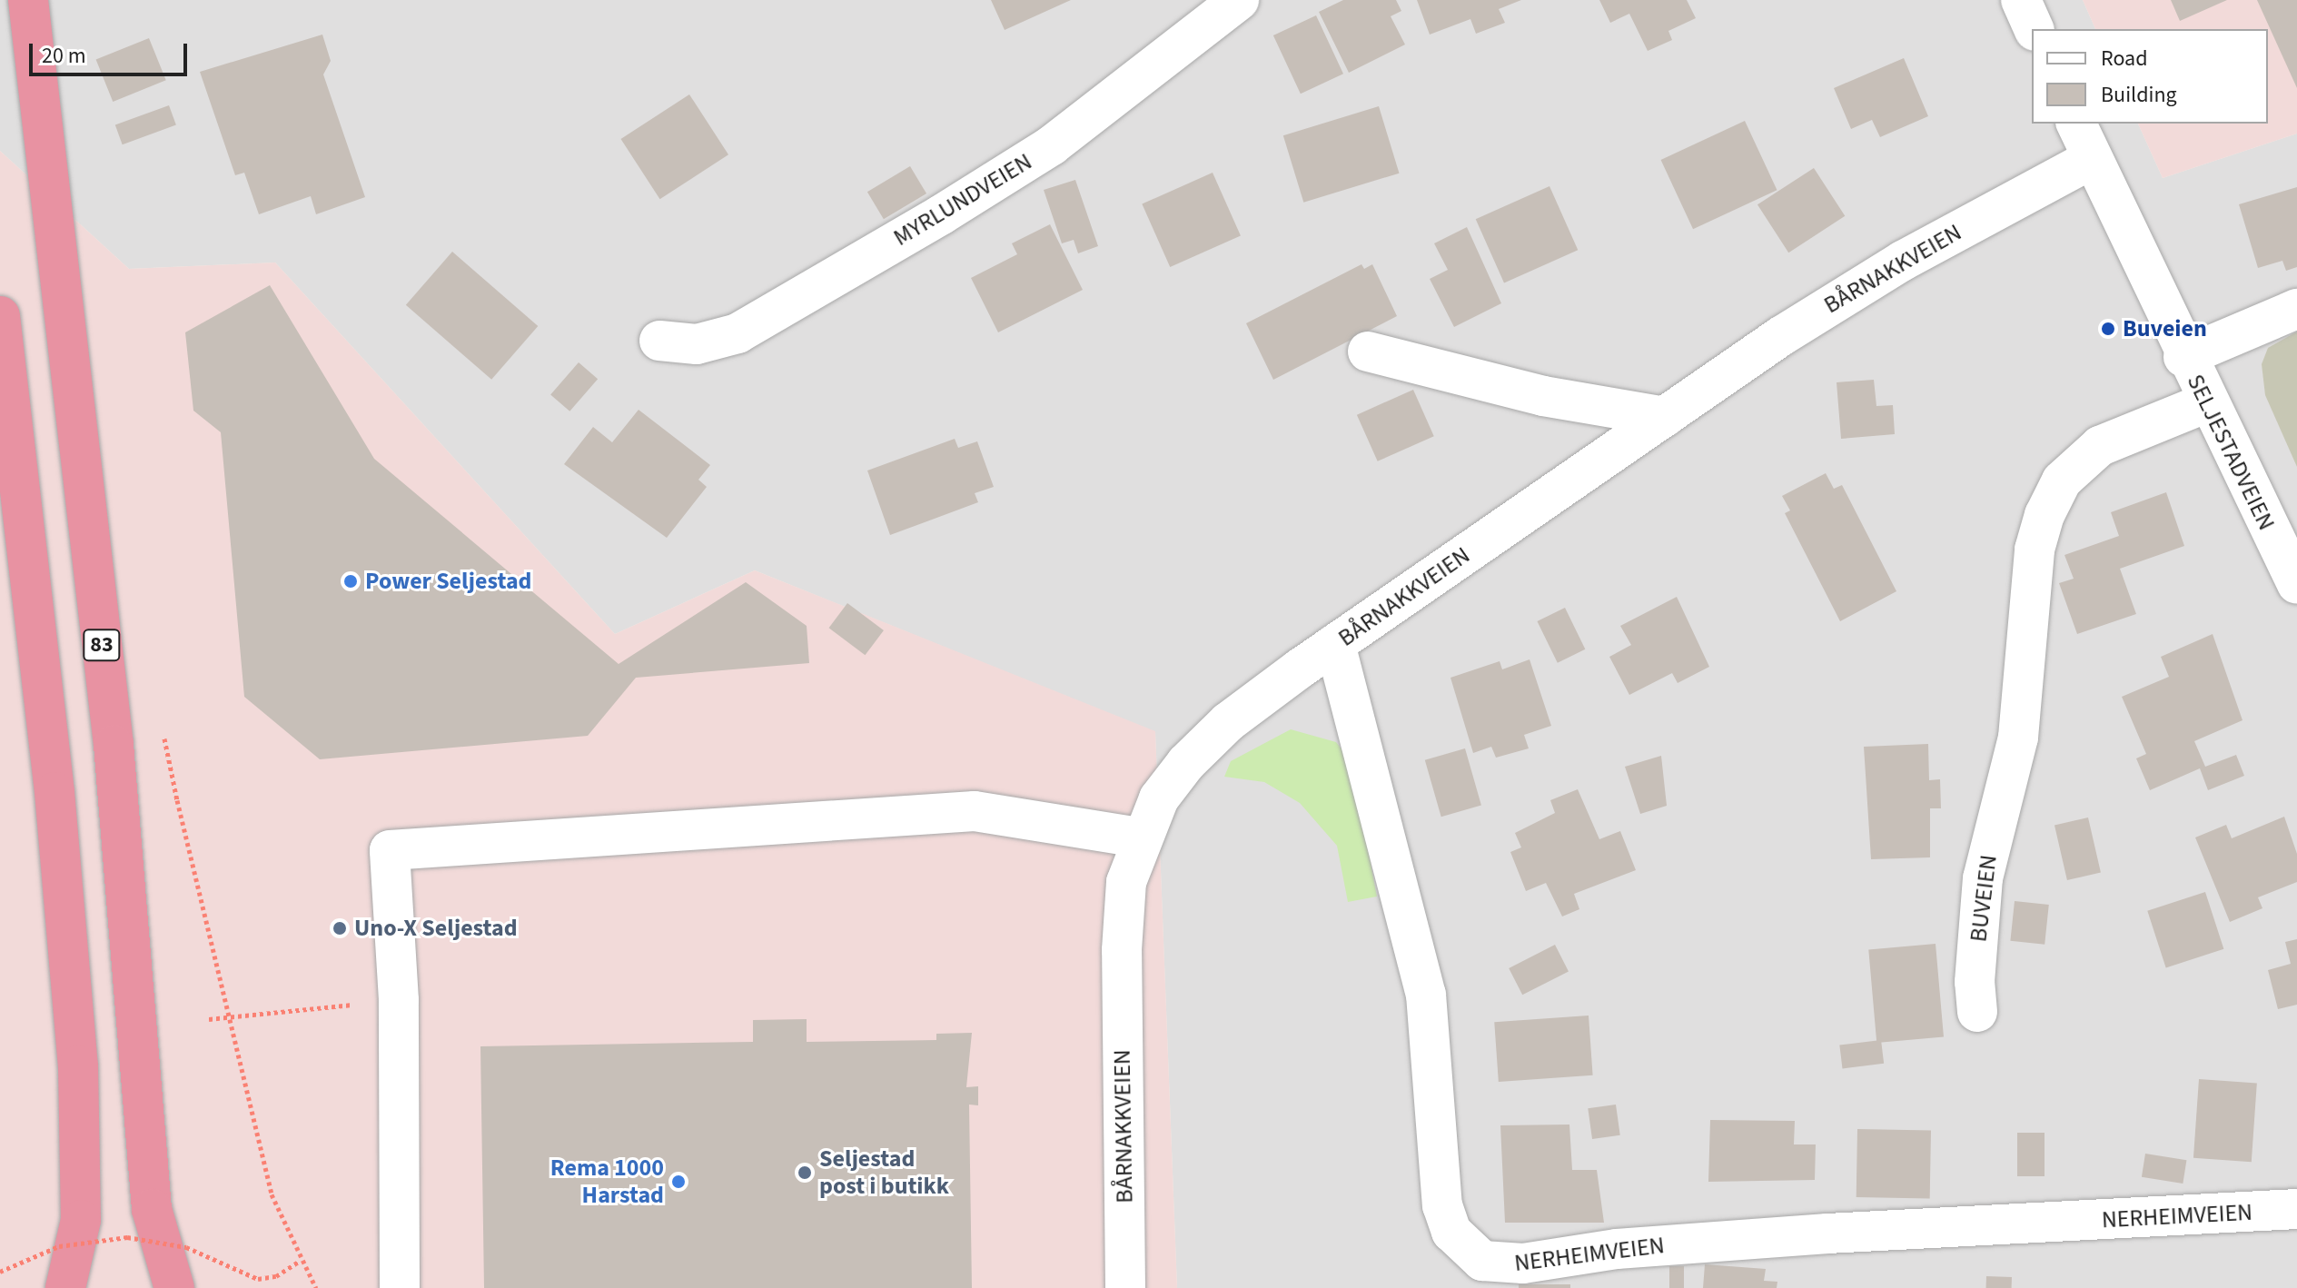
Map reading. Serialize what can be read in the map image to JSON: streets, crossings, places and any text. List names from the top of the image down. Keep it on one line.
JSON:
{"streets":{"highway":["83"],"street":["MYRLUNDVEIEN","BÅRNAKKVEIEN","SELJESTADVEIEN","BUVEIEN","NERHEIMVEIEN"]},"crossings":[["BÅRNAKKVEIEN","SELJESTADVEIEN"],["BÅRNAKKVEIEN","NERHEIMVEIEN"],["SELJESTADVEIEN","BUVEIEN"]],"places":["Buveien","Power Seljestad","Uno-X Seljestad","Seljestad post i butikk","Rema 1000 Harstad"],"legend":["Road","Building"],"scale_bar":"20 m"}
